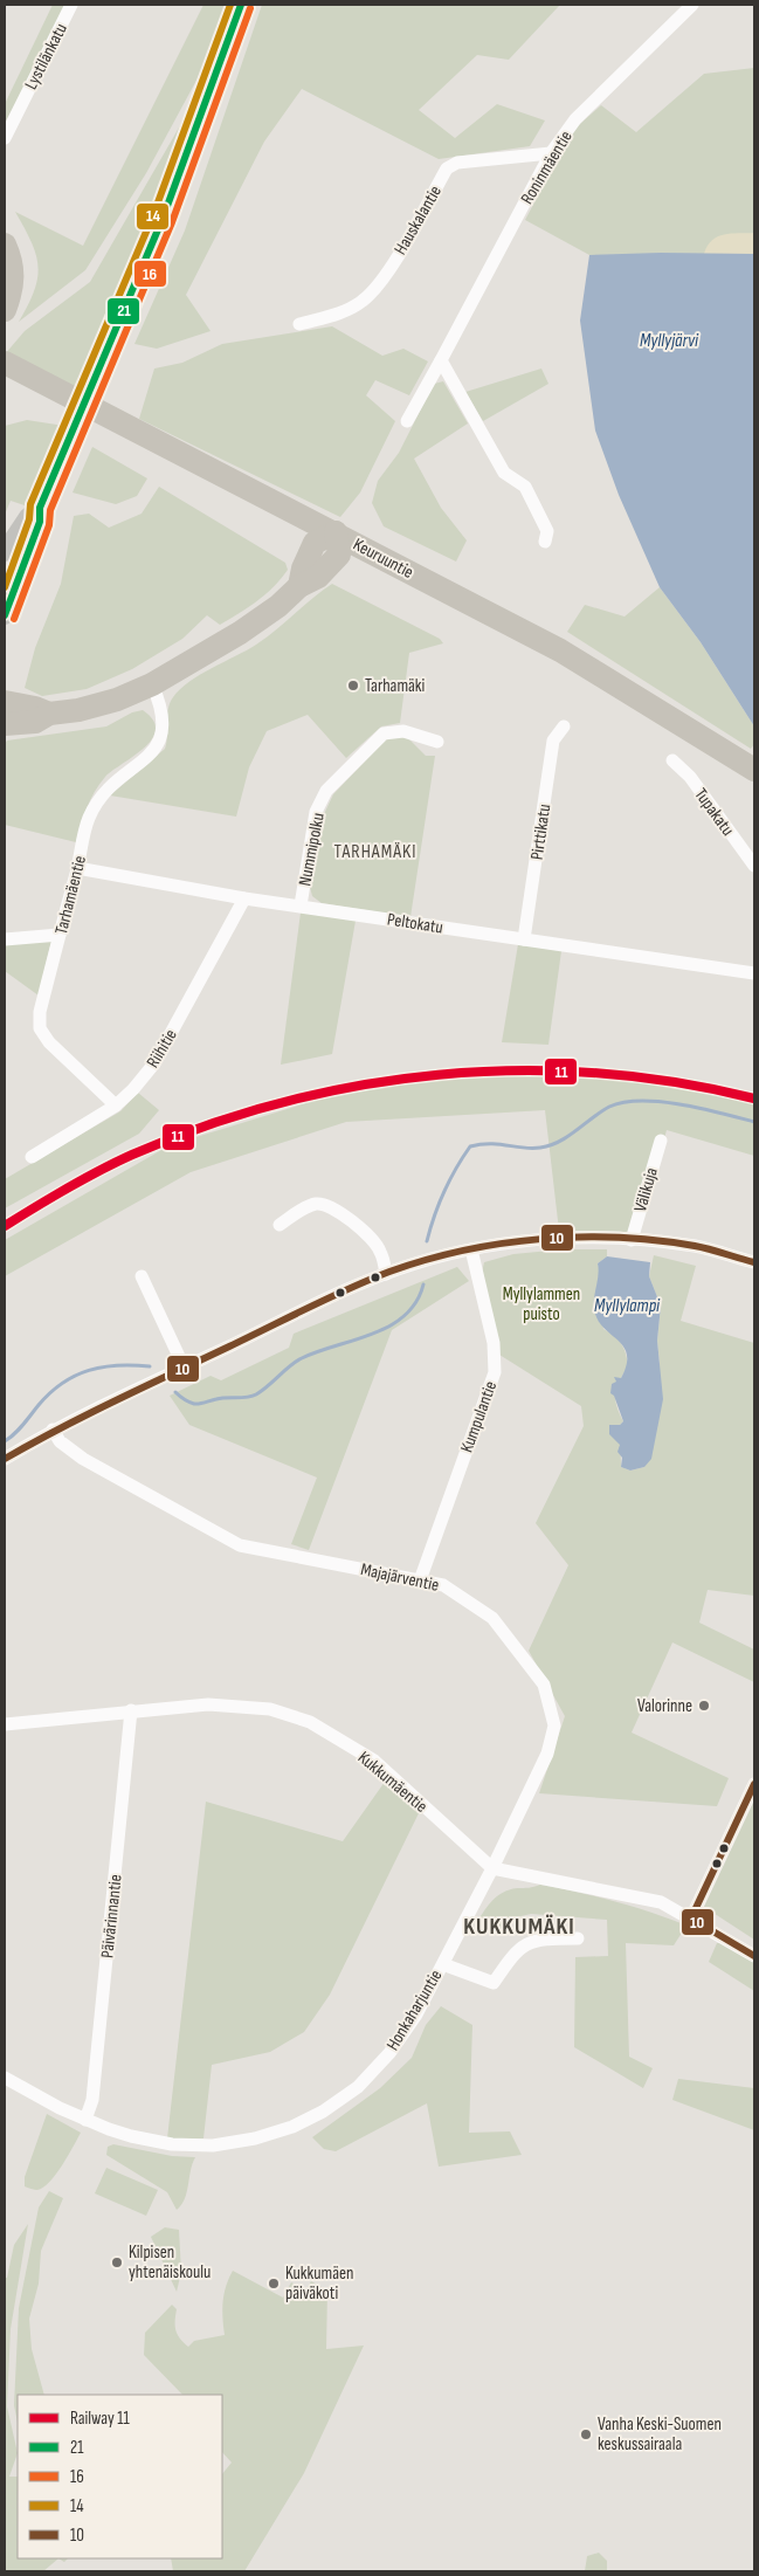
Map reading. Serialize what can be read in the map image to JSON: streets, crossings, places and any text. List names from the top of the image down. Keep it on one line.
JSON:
{"streets":{"highway":["Keuruuntie"],"street":["Lystilänkatu","Roninmäentie","Hauskalantie","Tupakatu","Pirttikatu","Nummipolku","Tarhamäentie","Peltokatu","Riihitie","Välikuja","Kumpulantie","Majajärventie","Kukkumäentie","Päivärinnantie","Honkaharjuntie"]},"crossings":[["Roninmäentie","Hauskalantie"],["Pirttikatu","Peltokatu"],["Nummipolku","Peltokatu"],["Tarhamäentie","Peltokatu"],["Tarhamäentie","Riihitie"],["Peltokatu","Riihitie"],["Kumpulantie","Majajärventie"],["Majajärventie","Kukkumäentie"],["Majajärventie","Honkaharjuntie"],["Kukkumäentie","Päivärinnantie"],["Kukkumäentie","Honkaharjuntie"],["Päivärinnantie","Honkaharjuntie"]],"districts":["TARHAMÄKI","KUKKUMÄKI"],"water":["Myllyjärvi","Myllylampi"],"parks":["Myllylammen puisto"],"places":["Tarhamäki","Valorinne","Kilpisen yhtenäiskoulu","Kukkumäen päiväkoti","Vanha Keski-Suomen keskussairaala"],"lines":["transit line 21","transit line 14","transit line 16","rail line 11","transit line 10"],"legend":["Railway 11","21","16","14","10"]}
